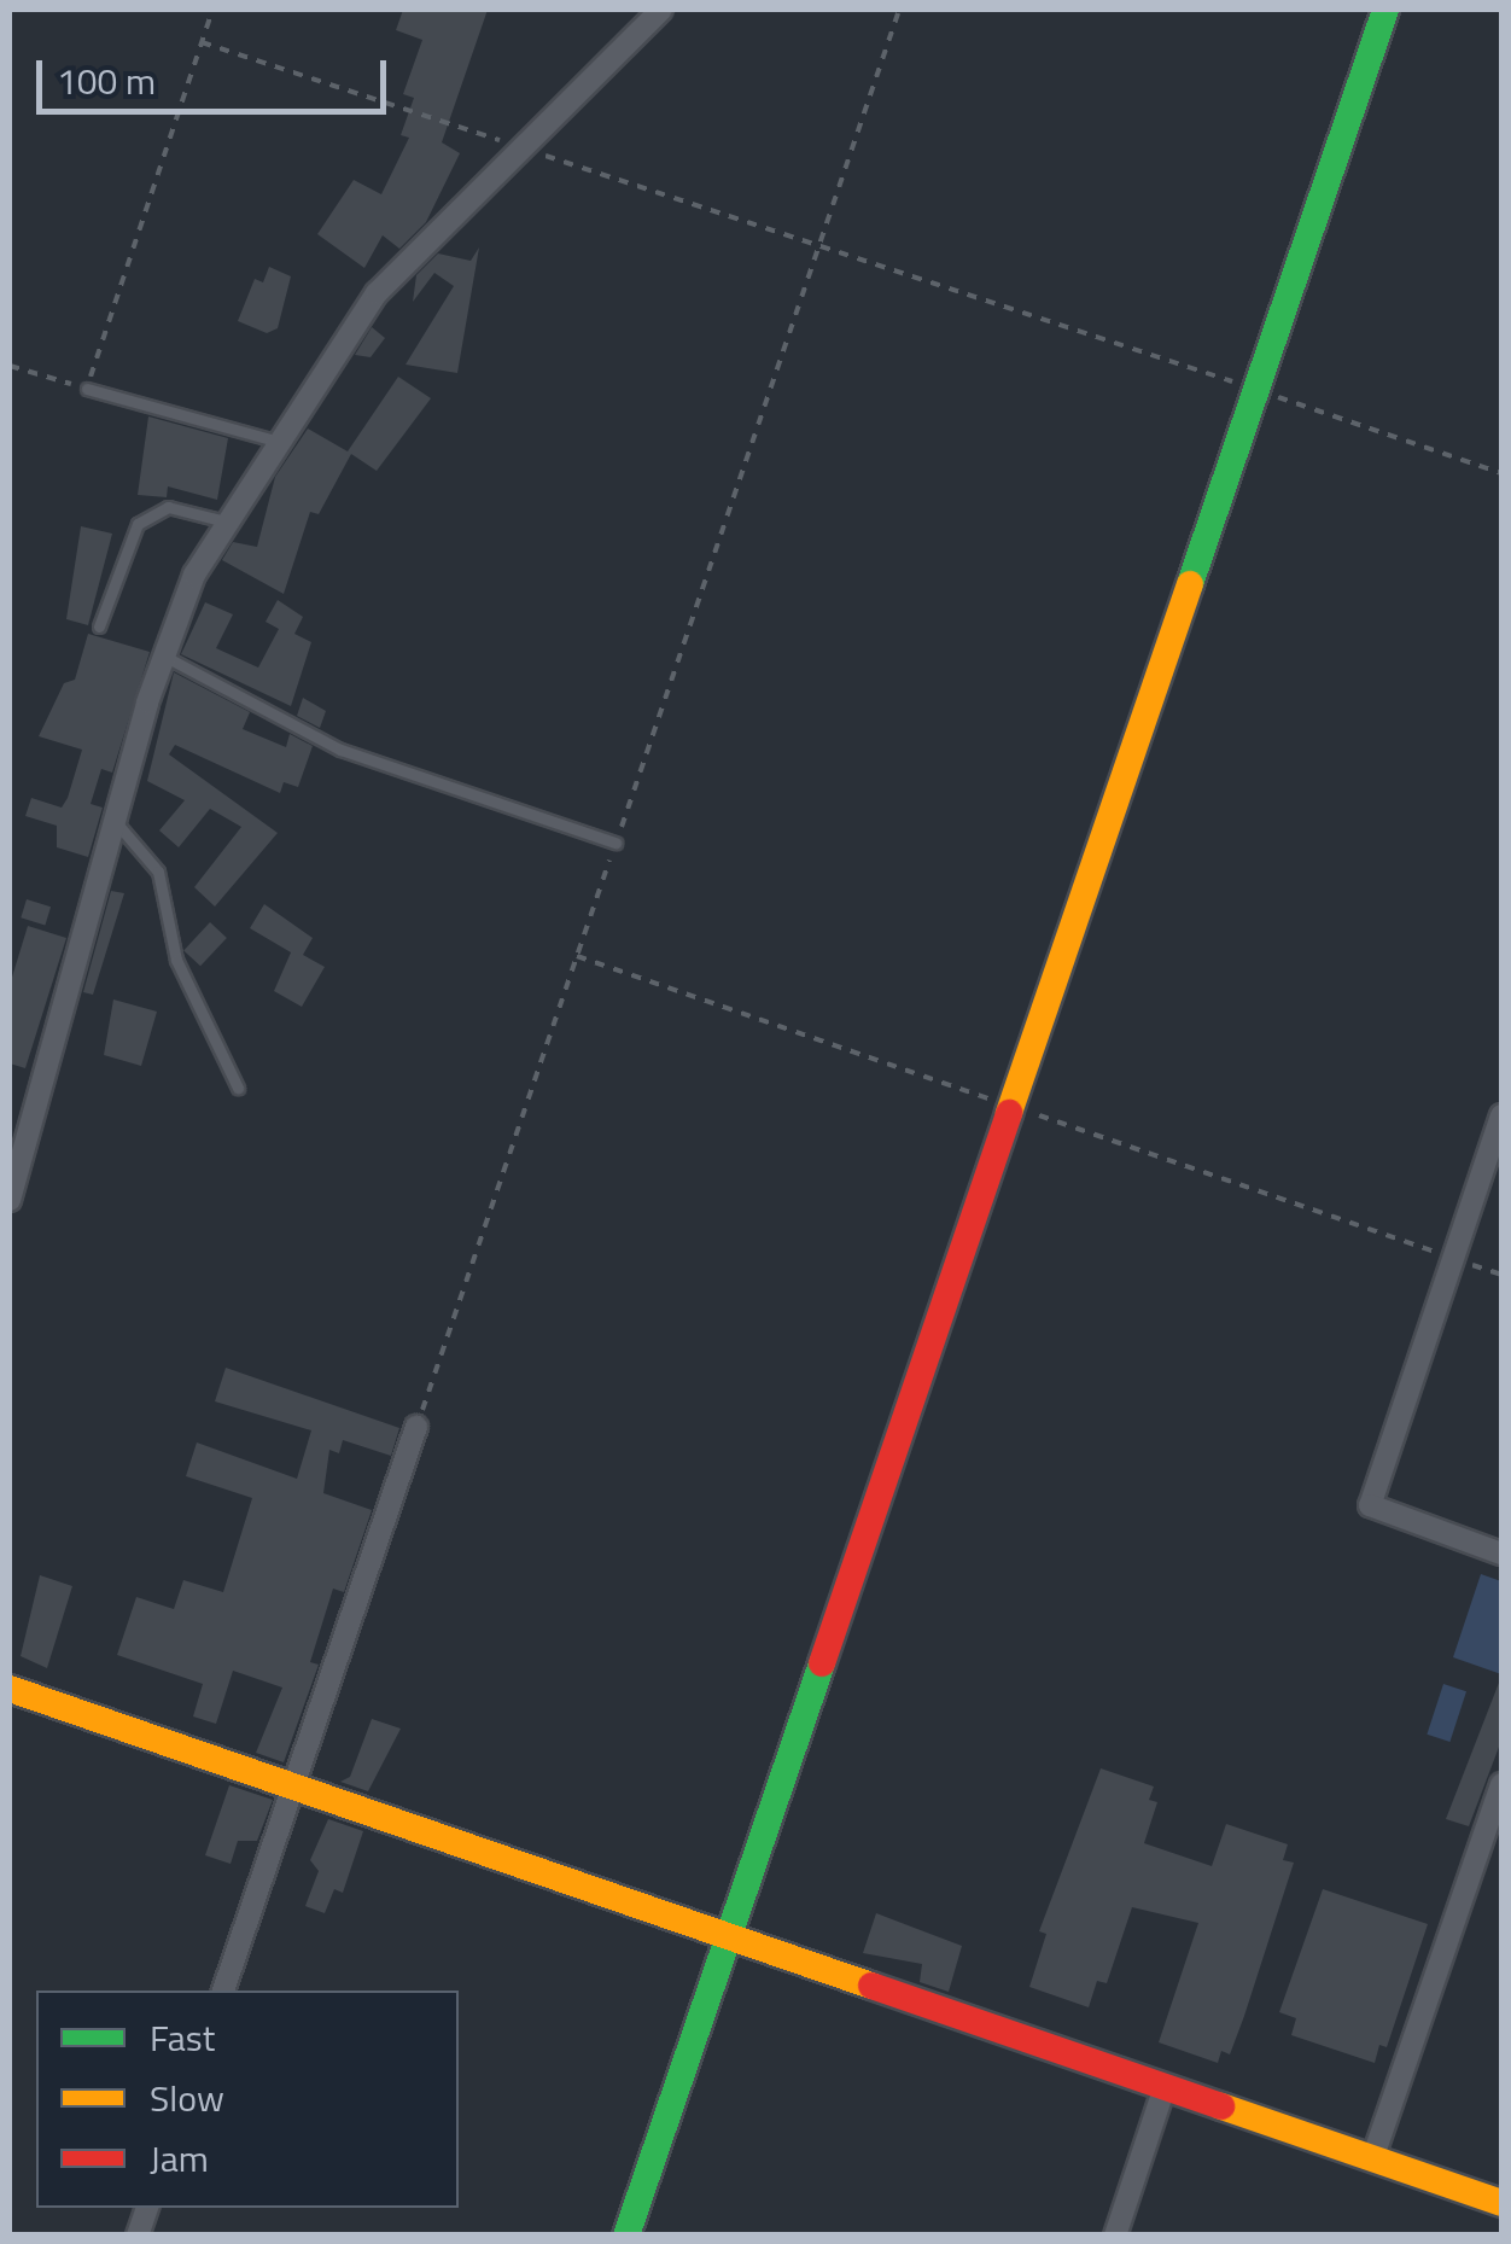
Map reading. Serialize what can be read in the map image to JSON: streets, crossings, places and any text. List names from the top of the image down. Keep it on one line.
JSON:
{"legend":["Fast","Slow","Jam"],"scale_bar":"100 m"}
